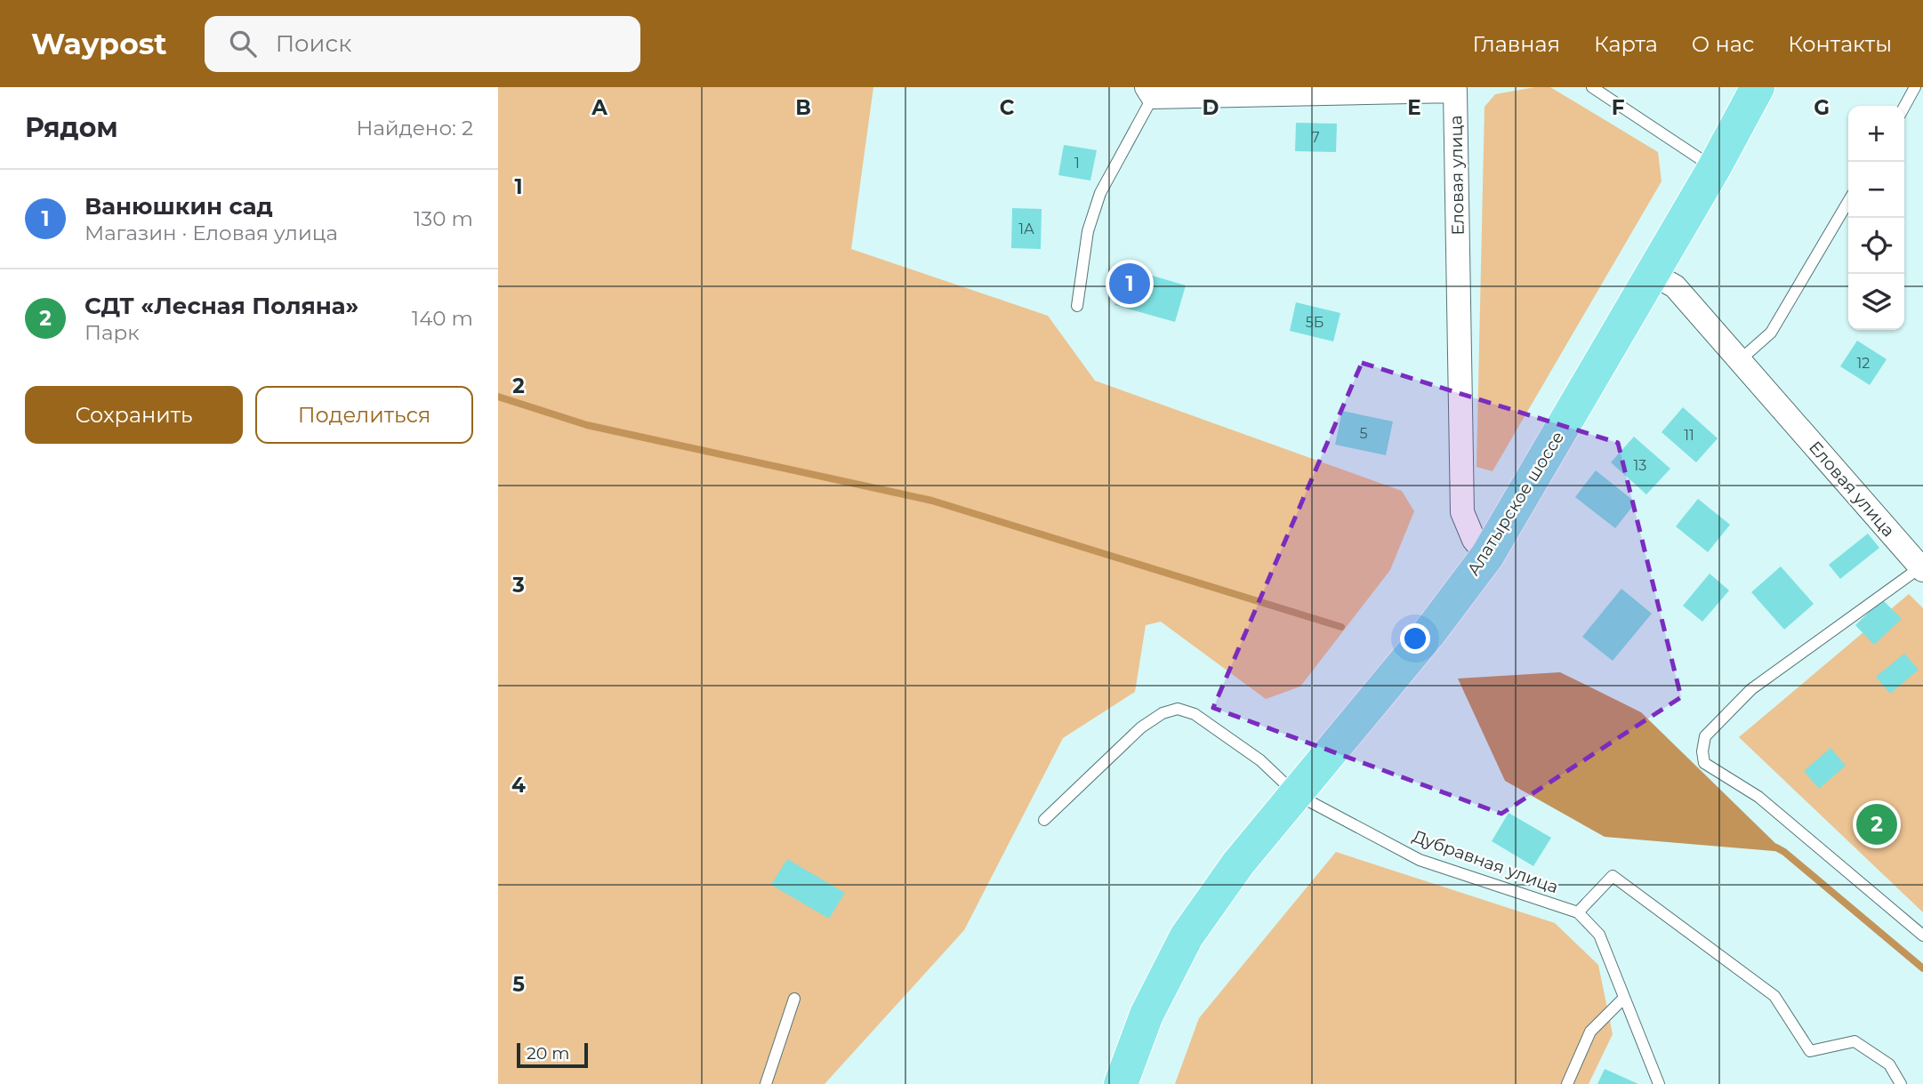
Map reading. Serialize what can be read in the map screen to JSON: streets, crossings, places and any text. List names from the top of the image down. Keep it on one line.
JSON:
{"streets":{"main road":["Алатырское шоссе"],"street":["Еловая улица"],"lane":["Дубравная улица"]},"crossings":[["Еловая улица","Алатырское шоссе"],["Алатырское шоссе","Дубравная улица"]],"house_numbers":["7","1","1А","5Б","12","5","11","13"],"scale_bar":"20 m","page":{"header":"Waypost","search":"Поиск","nav":["Главная","Карта","О нас","Контакты"],"heading":["Рядом","Найдено: 2"],"map_buttons":["+","−"],"list":[{"mark":"1","name":"Ванюшкин сад","note":"Магазин · Еловая улица","value":"130 m"},{"mark":"2","name":"СДТ «Лесная Поляна»","note":"Парк","value":"140 m"}],"pins":["1","2"],"buttons":["Сохранить","Поделиться"],"scale":"20 m"},"grid":{"columns":["A","B","C","D","E","F","G"],"rows":["1","2","3","4","5"]}}
